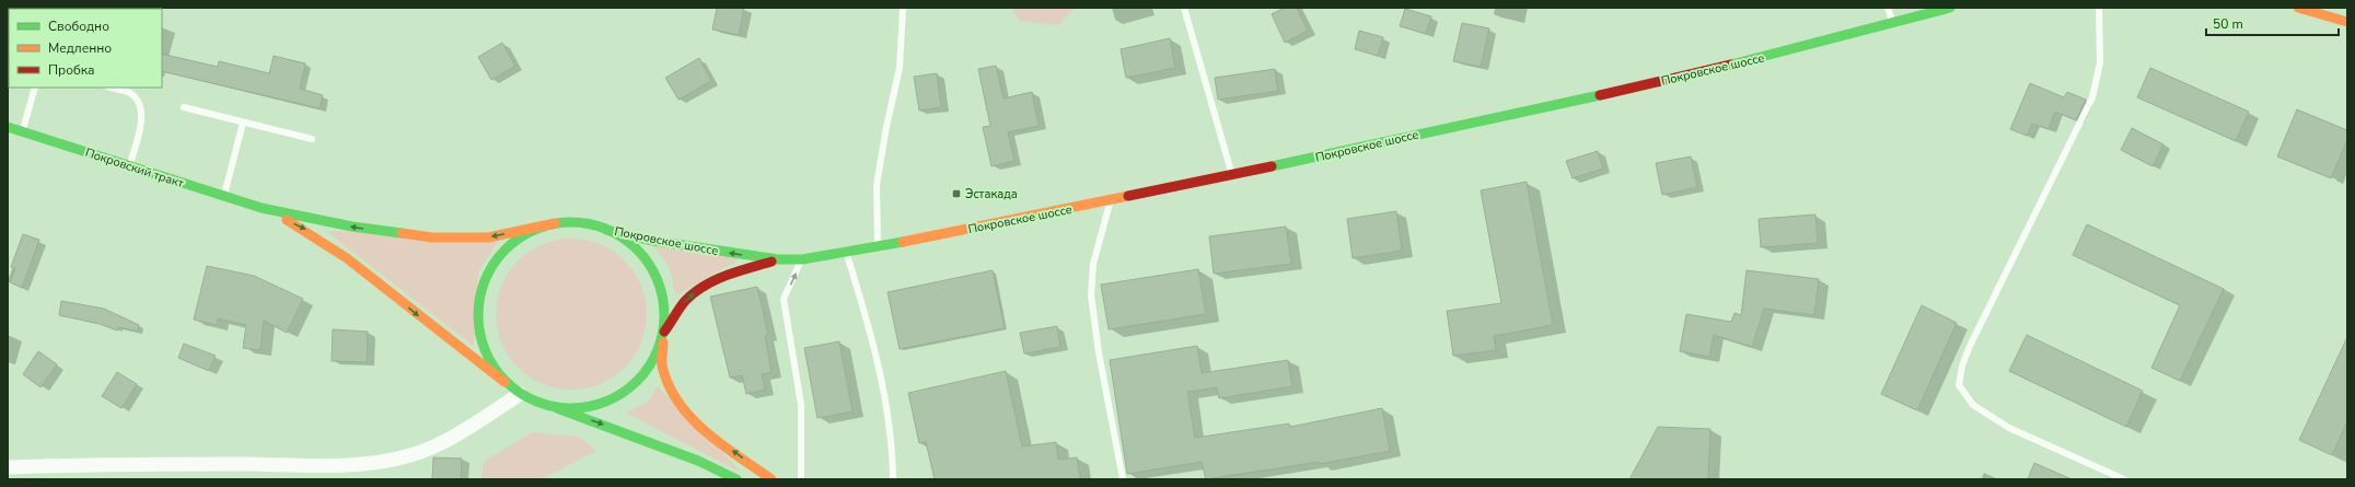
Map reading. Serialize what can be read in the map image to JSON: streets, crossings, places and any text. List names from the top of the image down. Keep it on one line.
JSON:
{"streets":{"main road":["Покровское шоссе","Покровский тракт"]},"places":{"transit":["Эстакада"]},"legend":["Свободно","Медленно","Пробка"],"scale_bar":"50 m"}
